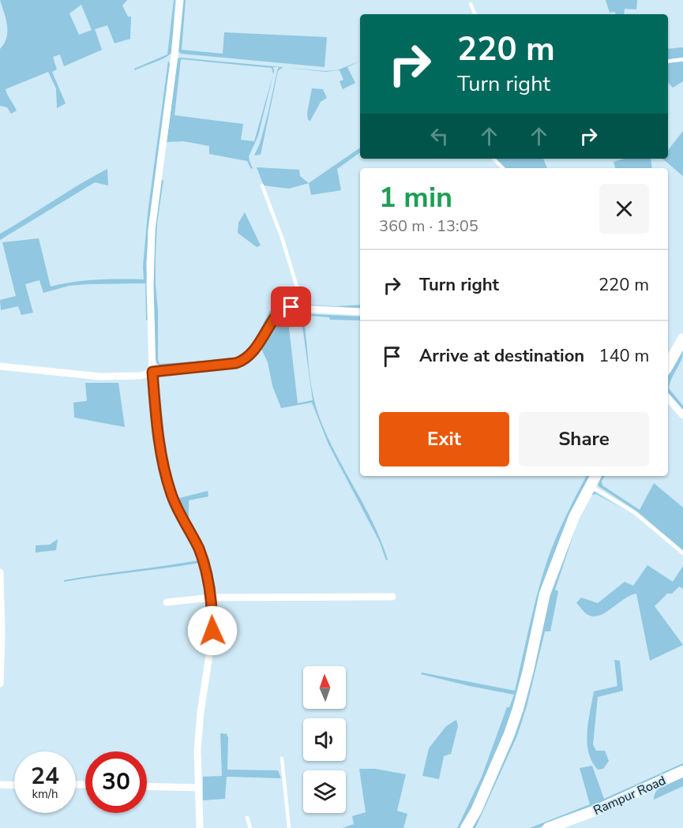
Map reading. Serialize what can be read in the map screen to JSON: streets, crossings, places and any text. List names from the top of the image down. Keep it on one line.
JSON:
{"streets":{"street":["Rampur Road"]},"north":"top","page":{"turn":["220 m","Turn right"],"heading":["1 min","360 m · 13:05"],"list":[{"name":"Turn right","value":"220 m"},{"name":"Arrive at destination","value":"140 m"}],"buttons":["Exit","Share"],"speed":"24 km/h","limit":"30"}}
